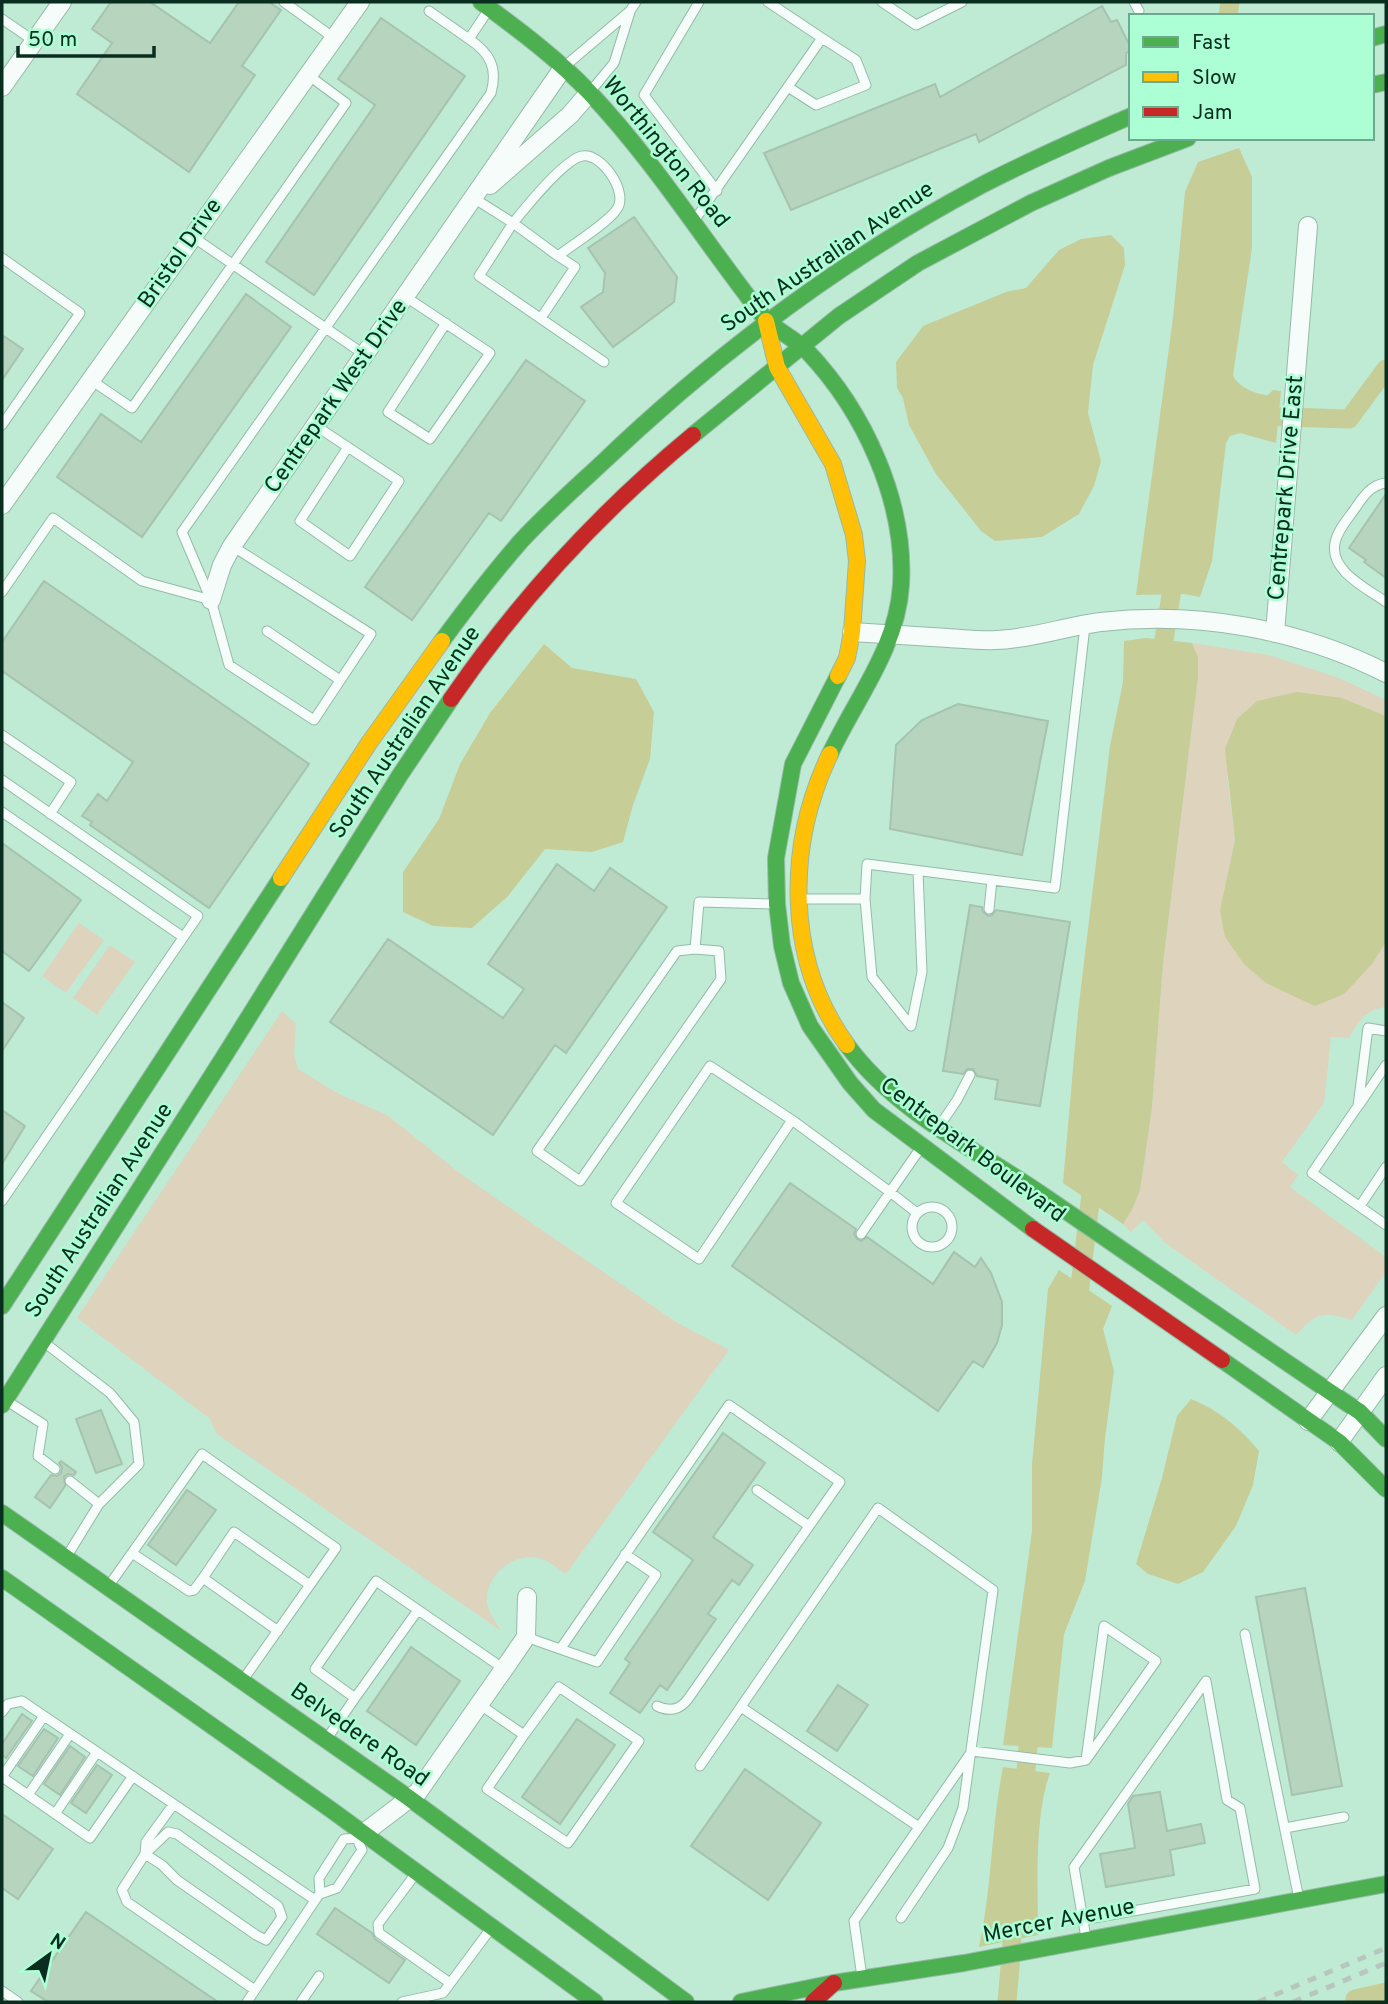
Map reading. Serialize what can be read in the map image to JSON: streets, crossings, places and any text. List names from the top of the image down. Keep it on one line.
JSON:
{"streets":{"main road":["Worthington Road","South Australian Avenue","Centrepark Boulevard","Belvedere Road","Mercer Avenue"],"street":["Bristol Drive","Centrepark West Drive","Centrepark Drive East"]},"crossings":[["Worthington Road","South Australian Avenue"],["Worthington Road","Centrepark West Drive"],["Worthington Road","Centrepark Boulevard"],["South Australian Avenue","Centrepark Boulevard"]],"legend":["Fast","Slow","Jam"],"scale_bar":"50 m","north":"top right"}
